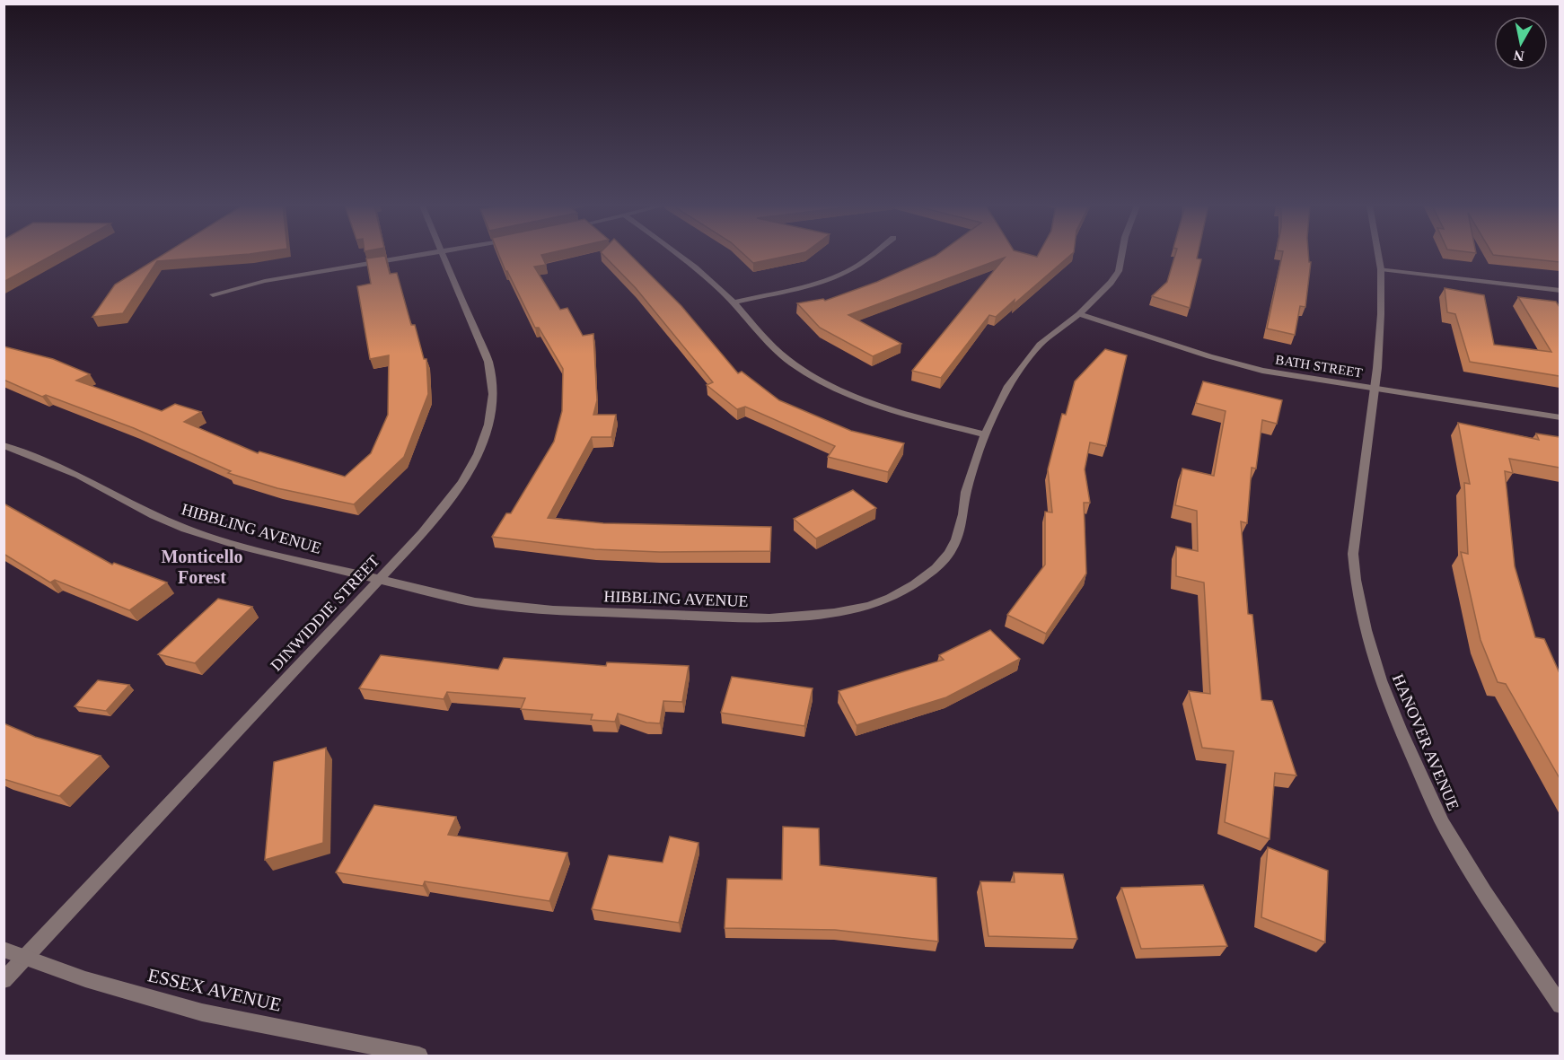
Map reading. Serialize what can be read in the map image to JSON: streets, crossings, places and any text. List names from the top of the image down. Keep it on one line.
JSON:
{"streets":{"street":["BATH STREET","HIBBLING AVENUE","DINWIDDIE STREET","HANOVER AVENUE","ESSEX AVENUE"]},"crossings":[["BATH STREET","HIBBLING AVENUE"],["BATH STREET","HANOVER AVENUE"],["HIBBLING AVENUE","DINWIDDIE STREET"],["DINWIDDIE STREET","ESSEX AVENUE"]],"districts":["Monticello Forest"],"north":"bottom"}
